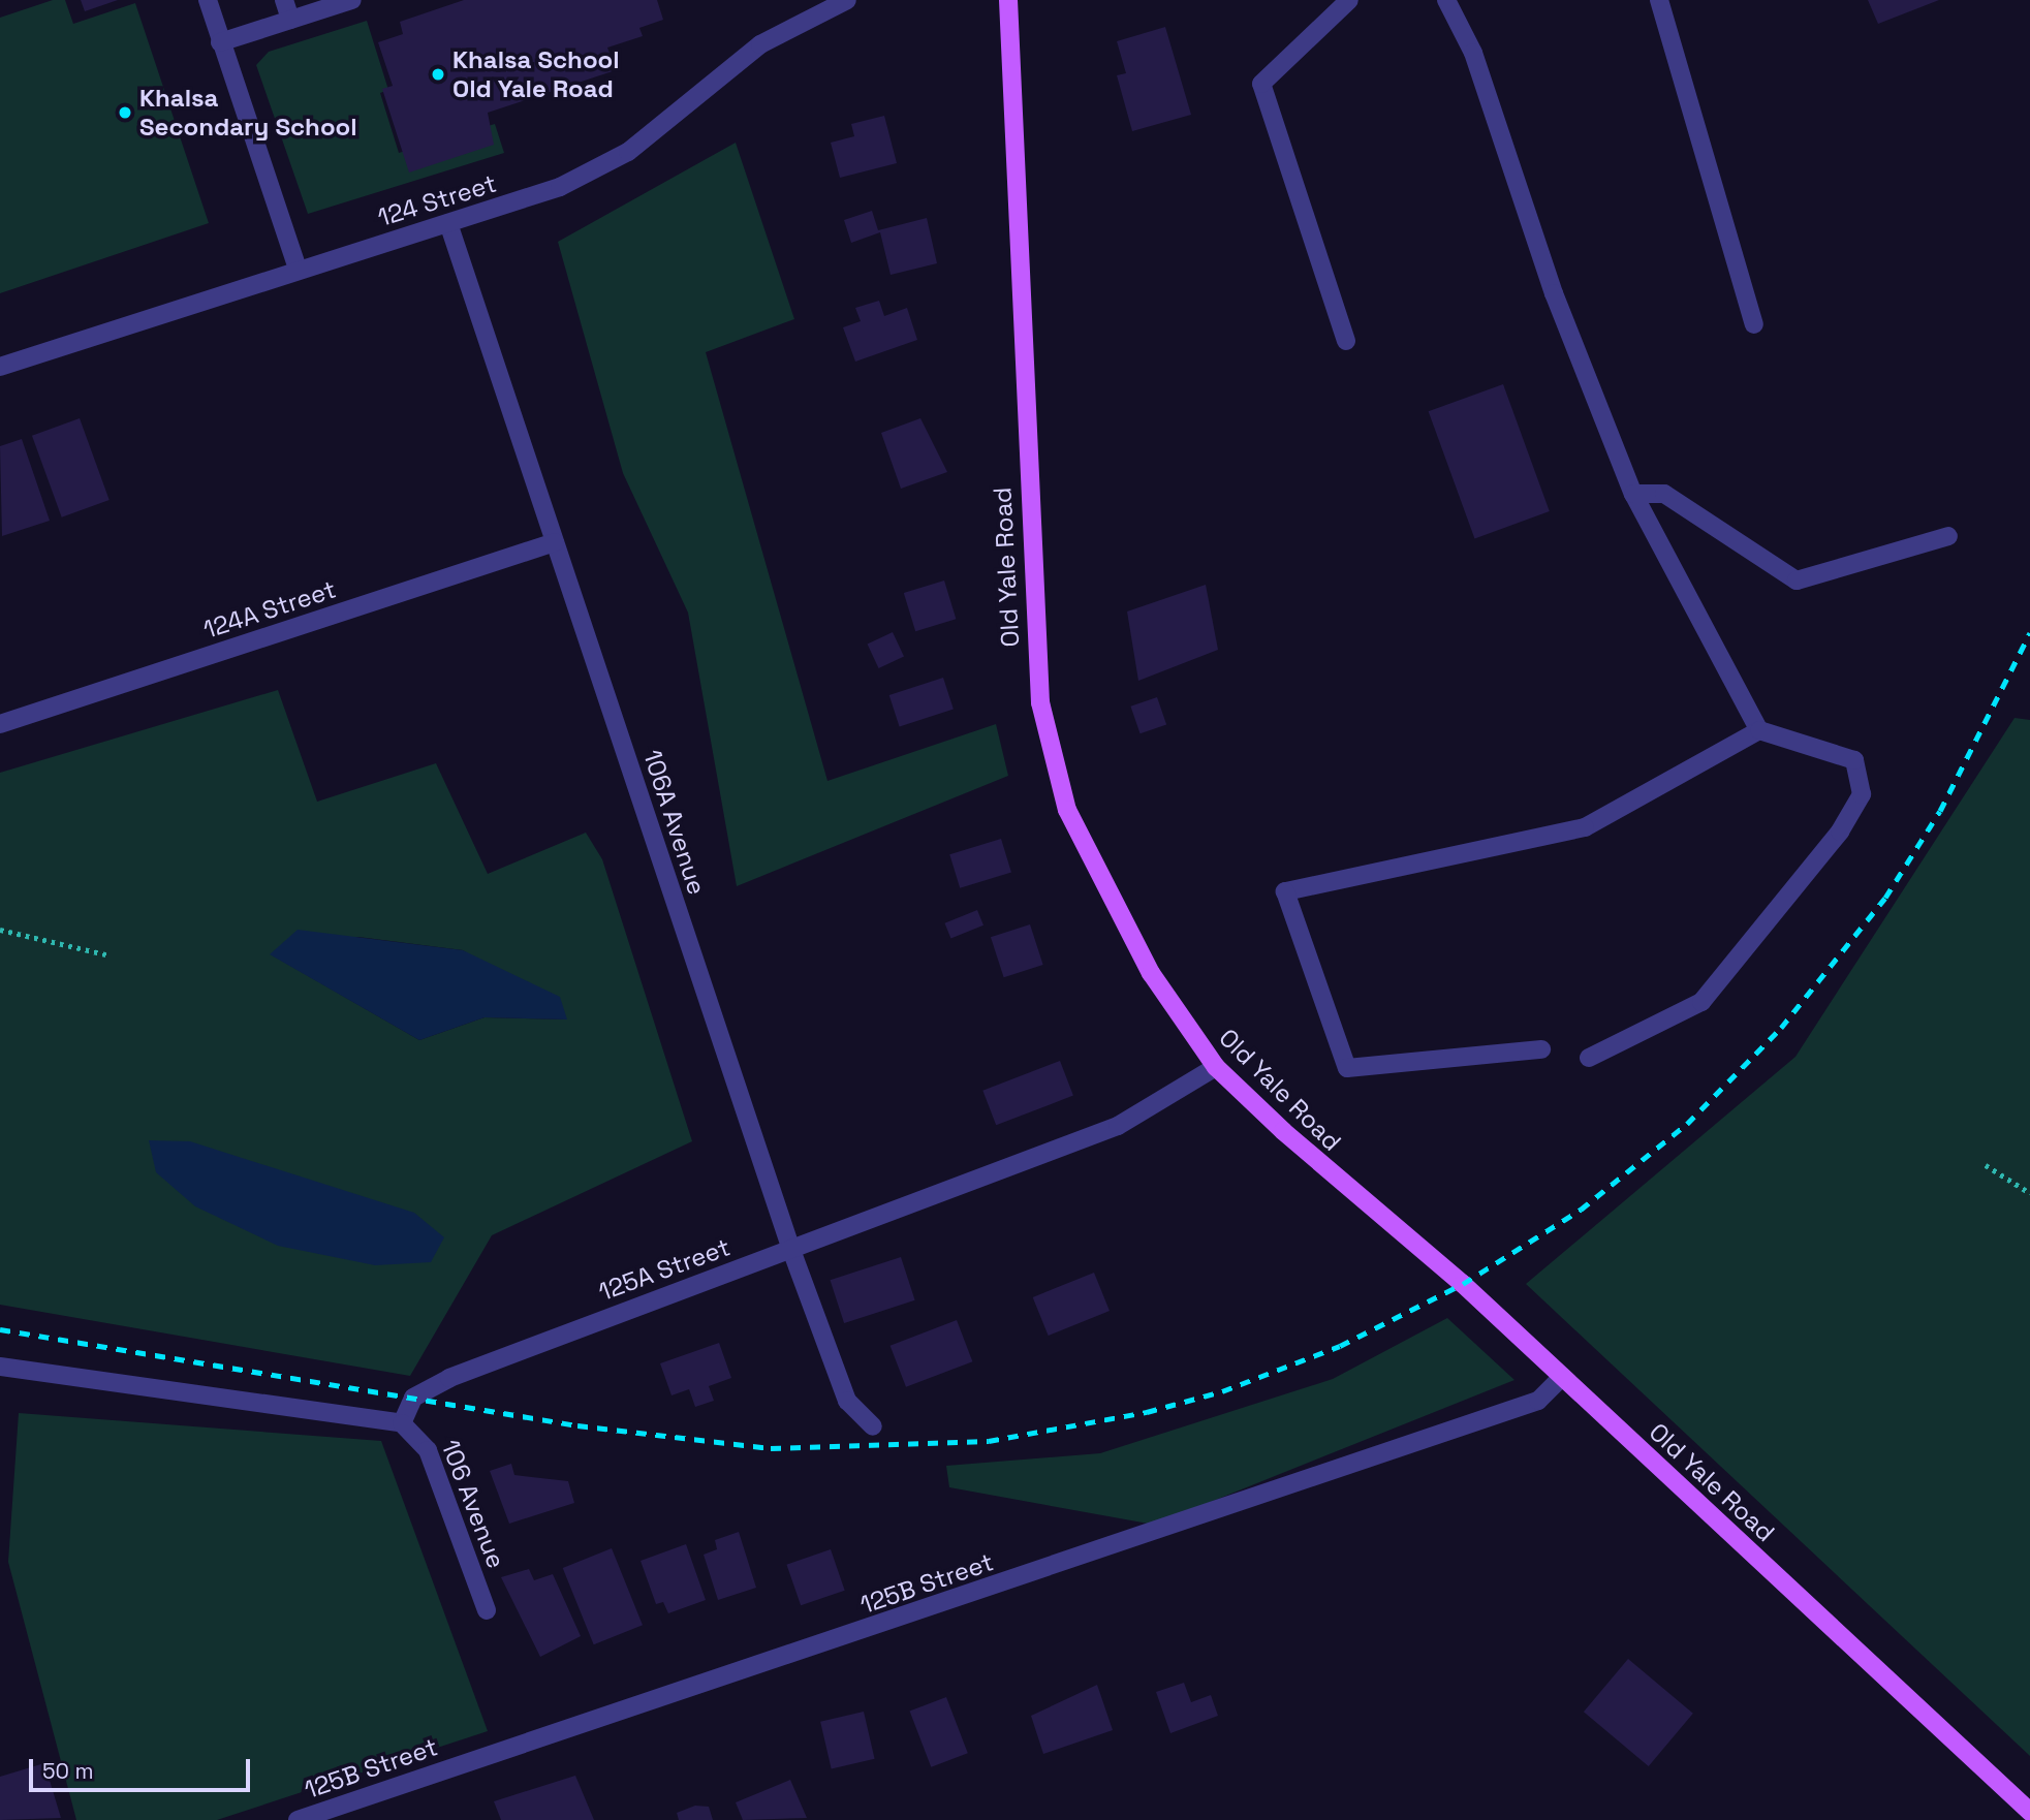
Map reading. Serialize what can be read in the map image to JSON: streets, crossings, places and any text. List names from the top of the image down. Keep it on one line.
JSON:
{"streets":{"main road":["Old Yale Road"],"street":["124 Street","124A Street","106A Avenue","125A Street","106 Avenue","125B Street"]},"crossings":[["124 Street","106A Avenue"],["Old Yale Road","125A Street"],["Old Yale Road","125B Street"],["124A Street","106A Avenue"],["106A Avenue","125A Street"],["125A Street","106 Avenue"]],"places":["Khalsa School Old Yale Road","Khalsa Secondary School"],"scale_bar":"50 m"}
